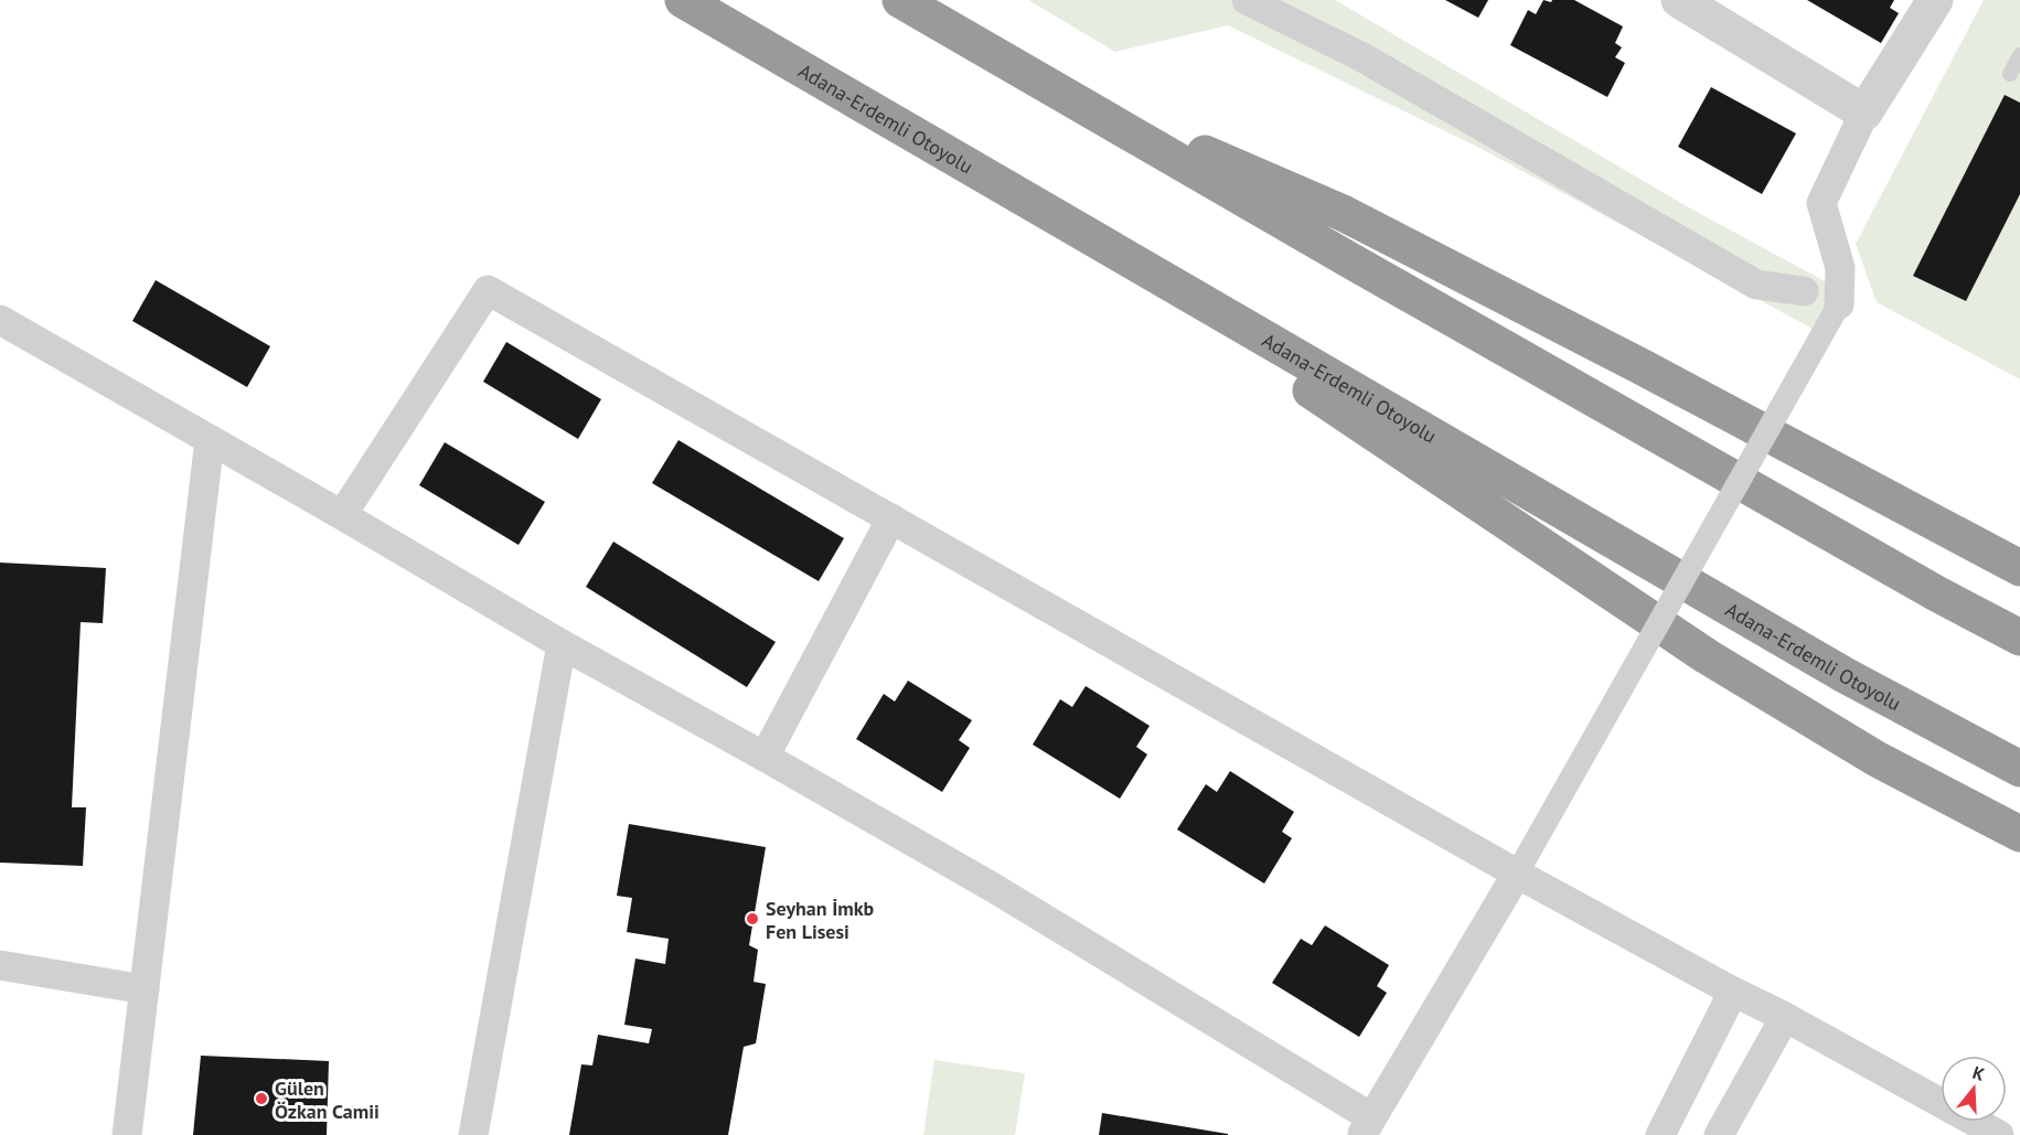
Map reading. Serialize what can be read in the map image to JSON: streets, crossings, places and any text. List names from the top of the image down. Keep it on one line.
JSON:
{"streets":{"highway":["Adana-Erdemli Otoyolu"]},"places":["Seyhan İmkb Fen Lisesi","Gülen Özkan Camii"],"north":"top"}
